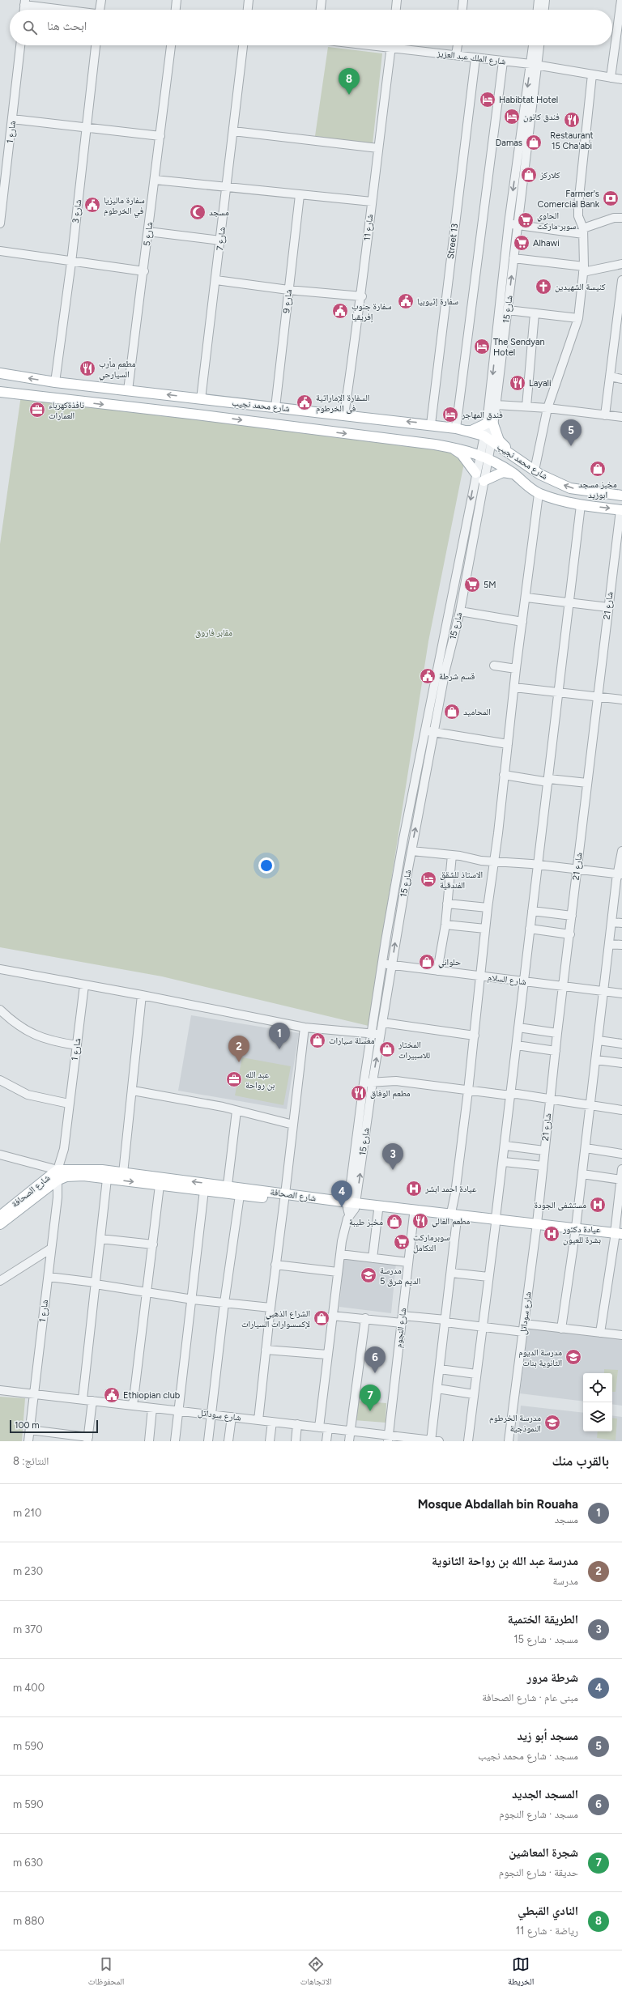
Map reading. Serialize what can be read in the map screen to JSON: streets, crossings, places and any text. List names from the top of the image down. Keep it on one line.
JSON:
{"streets":{"main road":["شارع محمد نجيب","شارع الصحافة"],"street":["شارع الملك عبد العزيز","شارع 1","شارع 3","شارع 11","شارع 5","شارع 7","Street 13","شارع 9","شارع 15","شارع 21","شارع السلام","شارع سوداتل","شارع النجوم"]},"crossings":[["شارع الملك عبد العزيز","شارع 11"],["شارع الملك عبد العزيز","Street 13"],["شارع الملك عبد العزيز","شارع 15"],["شارع 1","شارع الصحافة"],["شارع 1","شارع سوداتل"],["شارع 3","شارع محمد نجيب"],["شارع 11","شارع محمد نجيب"],["شارع 5","شارع محمد نجيب"],["شارع 7","شارع محمد نجيب"],["Street 13","شارع محمد نجيب"],["شارع 9","شارع محمد نجيب"],["شارع 15","شارع محمد نجيب"],["شارع 15","شارع السلام"],["شارع 15","شارع الصحافة"],["شارع محمد نجيب","شارع 21"],["شارع 21","شارع السلام"],["شارع 21","شارع الصحافة"],["شارع 21","شارع سوداتل"],["شارع الصحافة","شارع سوداتل"],["شارع الصحافة","شارع النجوم"],["شارع سوداتل","شارع النجوم"]],"parks":["مقابر فاروق"],"places":{"hotel":["Habibtat Hotel","فندق كانون","The Sendyan Hotel","فندق المهاجر","الاستاذ للشقق الفندقية"],"restaurant":["Restaurant 15 Cha'abi","مطعم مأرب السيارحي","Layali","مطعم الوفاق","مطعم الغالي"],"shop":["Damas","كلاركز","مخبز مسجد ابوزيد","المحاميد","حلواني","مغسلة سيارات","المختار للاسبيرات","مخبز طيبة","الشراع الذهبي لإكسسوارات السيارات"],"bank":["Farmer's Comercial Bank"],"public building":["سفارة ماليزيا في الخرطوم","سفارة إثيوبيا","سفارة جنوب إفريقيا","السفارة الإماراتية فى الخرطوم","قسم شرطة","Ethiopian club"],"mosque":["مسجد"],"supermarket":["الحاوي سوبر ماركت","Alhawi","5M","سوبرماركت التكامل"],"church":["كنيسة الشهيدين"],"office":["نافذةكهرباء العمارات","عبد الله بن رواحة"],"hospital":["عيادة احمد ابشر","مستشفى الجودة","عيادة دكتور بشرة للعيون"],"school or university":["مدرسة الديم شرق 5","مدرسة الديوم الثانوية بنات","مدرسة الخرطوم النموذجية"]},"scale_bar":"100 m","page":{"search":"ابحث هنا","pins":["8","5","1","2","3","4","6","7"],"scale":"100 m","heading":["بالقرب منك","النتائج: 8"],"list":[{"mark":"1","name":"Mosque Abdallah bin Rouaha","note":"مسجد","value":"210 m"},{"mark":"2","name":"مدرسة عبد الله بن رواحة الثانوية","note":"مدرسة","value":"230 m"},{"mark":"3","name":"الطريقة الختمية","note":"مسجد · شارع 15","value":"370 m"},{"mark":"4","name":"شرطة مرور","note":"مبنى عام · شارع الصحافة","value":"400 m"},{"mark":"5","name":"مسجد أبو زيد","note":"مسجد · شارع محمد نجيب","value":"590 m"},{"mark":"6","name":"المسجد الجديد","note":"مسجد · شارع النجوم","value":"590 m"},{"mark":"7","name":"شجرة المعاشين","note":"حديقة · شارع النجوم","value":"630 m"},{"mark":"8","name":"النادي القبطي","note":"رياضة · شارع 11","value":"880 m"}],"nav":["الخريطة","الاتجاهات","المحفوظات"]}}
